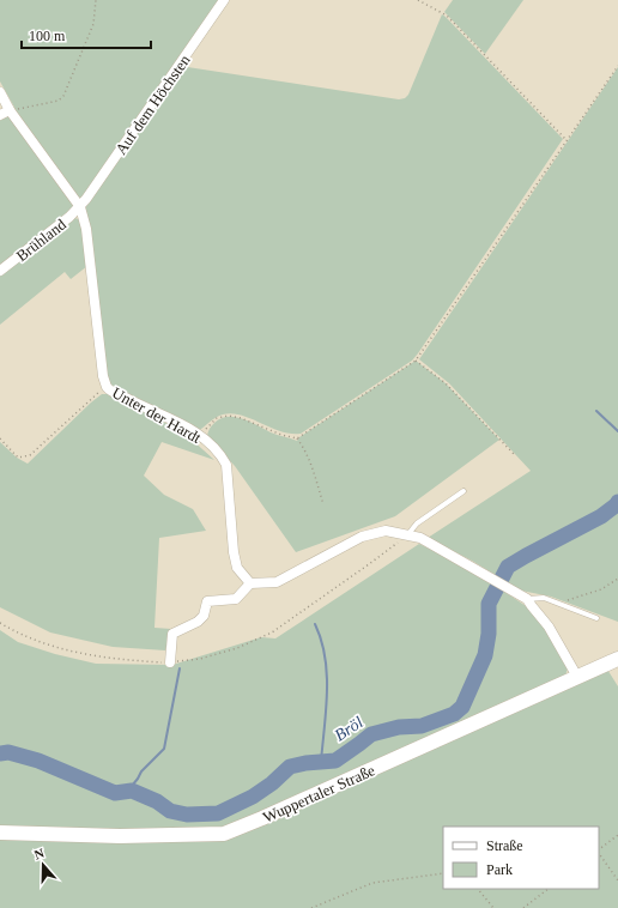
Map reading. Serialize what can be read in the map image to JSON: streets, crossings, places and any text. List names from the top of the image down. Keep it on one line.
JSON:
{"streets":{"main road":["Wuppertaler Straße"],"street":["Auf dem Höchsten","Brühland","Unter der Hardt"]},"crossings":[["Auf dem Höchsten","Brühland"],["Auf dem Höchsten","Unter der Hardt"],["Brühland","Unter der Hardt"]],"water":["Bröl"],"legend":["Straße","Park"],"scale_bar":"100 m","north":"top"}
